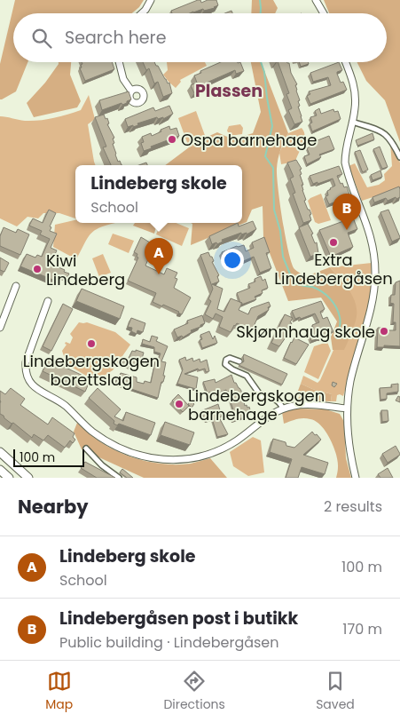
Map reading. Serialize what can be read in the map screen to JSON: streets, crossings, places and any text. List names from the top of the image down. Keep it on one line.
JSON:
{"districts":["Plassen"],"places":["Ospa barnehage","Extra Lindebergåsen","Kiwi Lindeberg","Skjønnhaug skole","Lindebergskogen borettslag","Lindebergskogen barnehage"],"scale_bar":"100 m","page":{"search":"Search here","popup":["Lindeberg skole","School"],"pins":["B","A"],"scale":"100 m","heading":["Nearby","2 results"],"list":[{"mark":"A","name":"Lindeberg skole","note":"School","value":"100 m"},{"mark":"B","name":"Lindebergåsen post i butikk","note":"Public building · Lindebergåsen","value":"170 m"}],"nav":["Map","Directions","Saved"]}}
